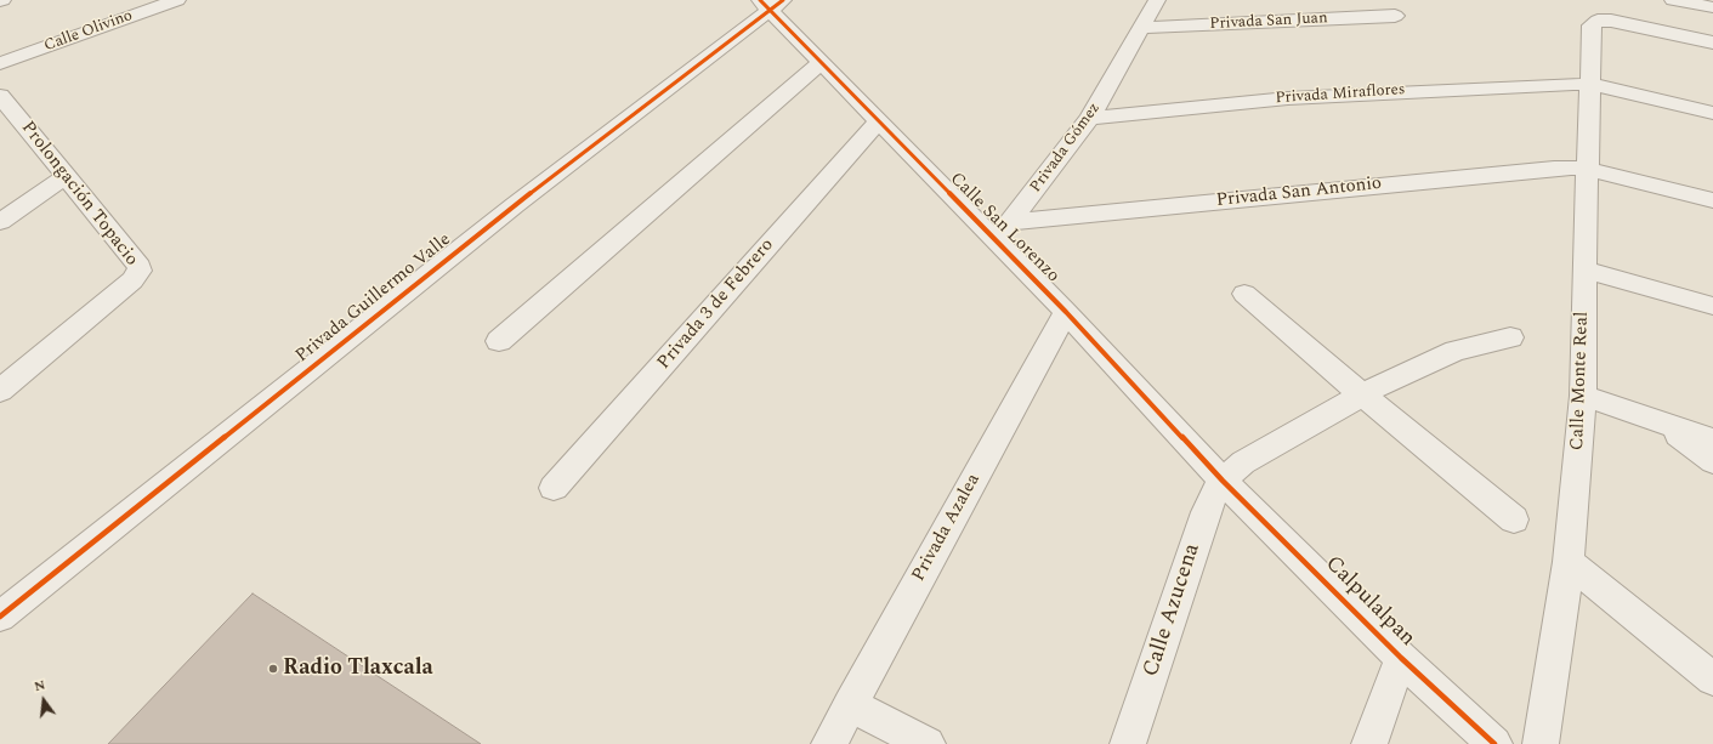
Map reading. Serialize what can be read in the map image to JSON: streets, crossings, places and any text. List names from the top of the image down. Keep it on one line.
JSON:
{"streets":{"street":["Privada San Juan","Calle Olivino","Privada Miraflores","Privada Gómez","Privada San Antonio","Prolongación Topacio","Calle San Lorenzo","Privada Guillermo Valle","Privada 3 de Febrero","Calle Monte Real","Privada Azalea","Calpulalpan","Calle Azucena"]},"crossings":[["Privada San Juan","Privada Gómez"],["Privada Miraflores","Privada Gómez"],["Privada Miraflores","Calle Monte Real"],["Privada Gómez","Privada San Antonio"],["Privada Gómez","Calle San Lorenzo"],["Privada San Antonio","Calle San Lorenzo"],["Privada San Antonio","Calle Monte Real"],["Calle San Lorenzo","Privada Guillermo Valle"],["Calle San Lorenzo","Privada 3 de Febrero"],["Calle San Lorenzo","Privada Azalea"],["Calle San Lorenzo","Calpulalpan"],["Calle San Lorenzo","Calle Azucena"],["Calpulalpan","Calle Azucena"]],"places":["Radio Tlaxcala"],"north":"top"}
